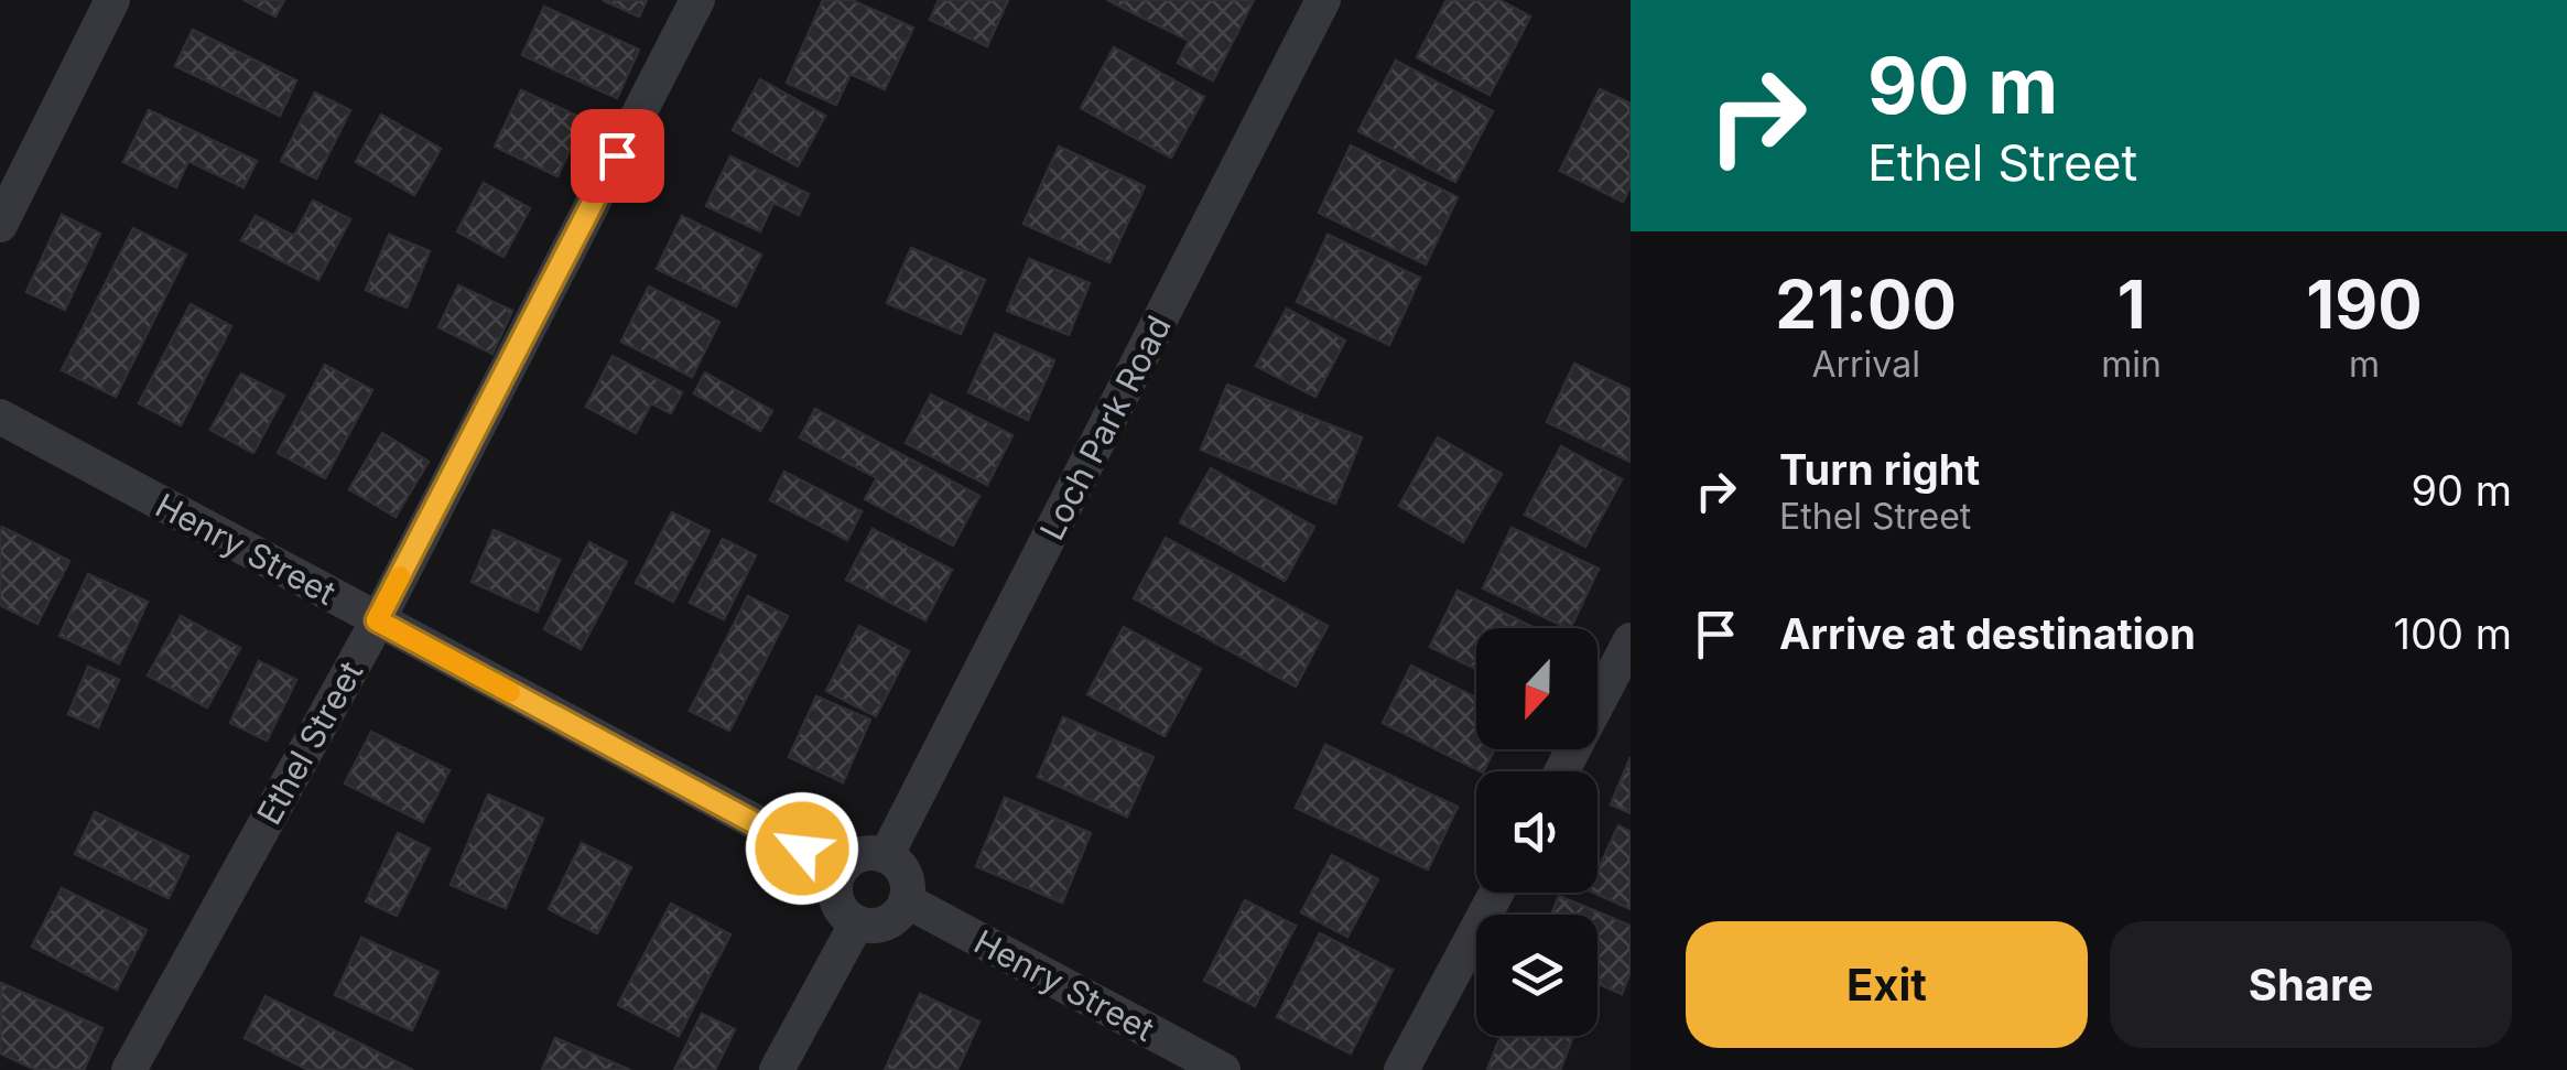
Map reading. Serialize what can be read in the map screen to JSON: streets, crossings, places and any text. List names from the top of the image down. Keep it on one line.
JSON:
{"streets":{"street":["Loch Park Road","Henry Street","Ethel Street"]},"crossings":[["Loch Park Road","Henry Street"],["Henry Street","Ethel Street"]],"north":"bottom","page":{"turn":["90 m","Ethel Street"],"eta":["21:00","Arrival","1","min","190","m"],"list":[{"name":"Turn right","note":"Ethel Street","value":"90 m"},{"name":"Arrive at destination","value":"100 m"}],"buttons":["Exit","Share"]}}
